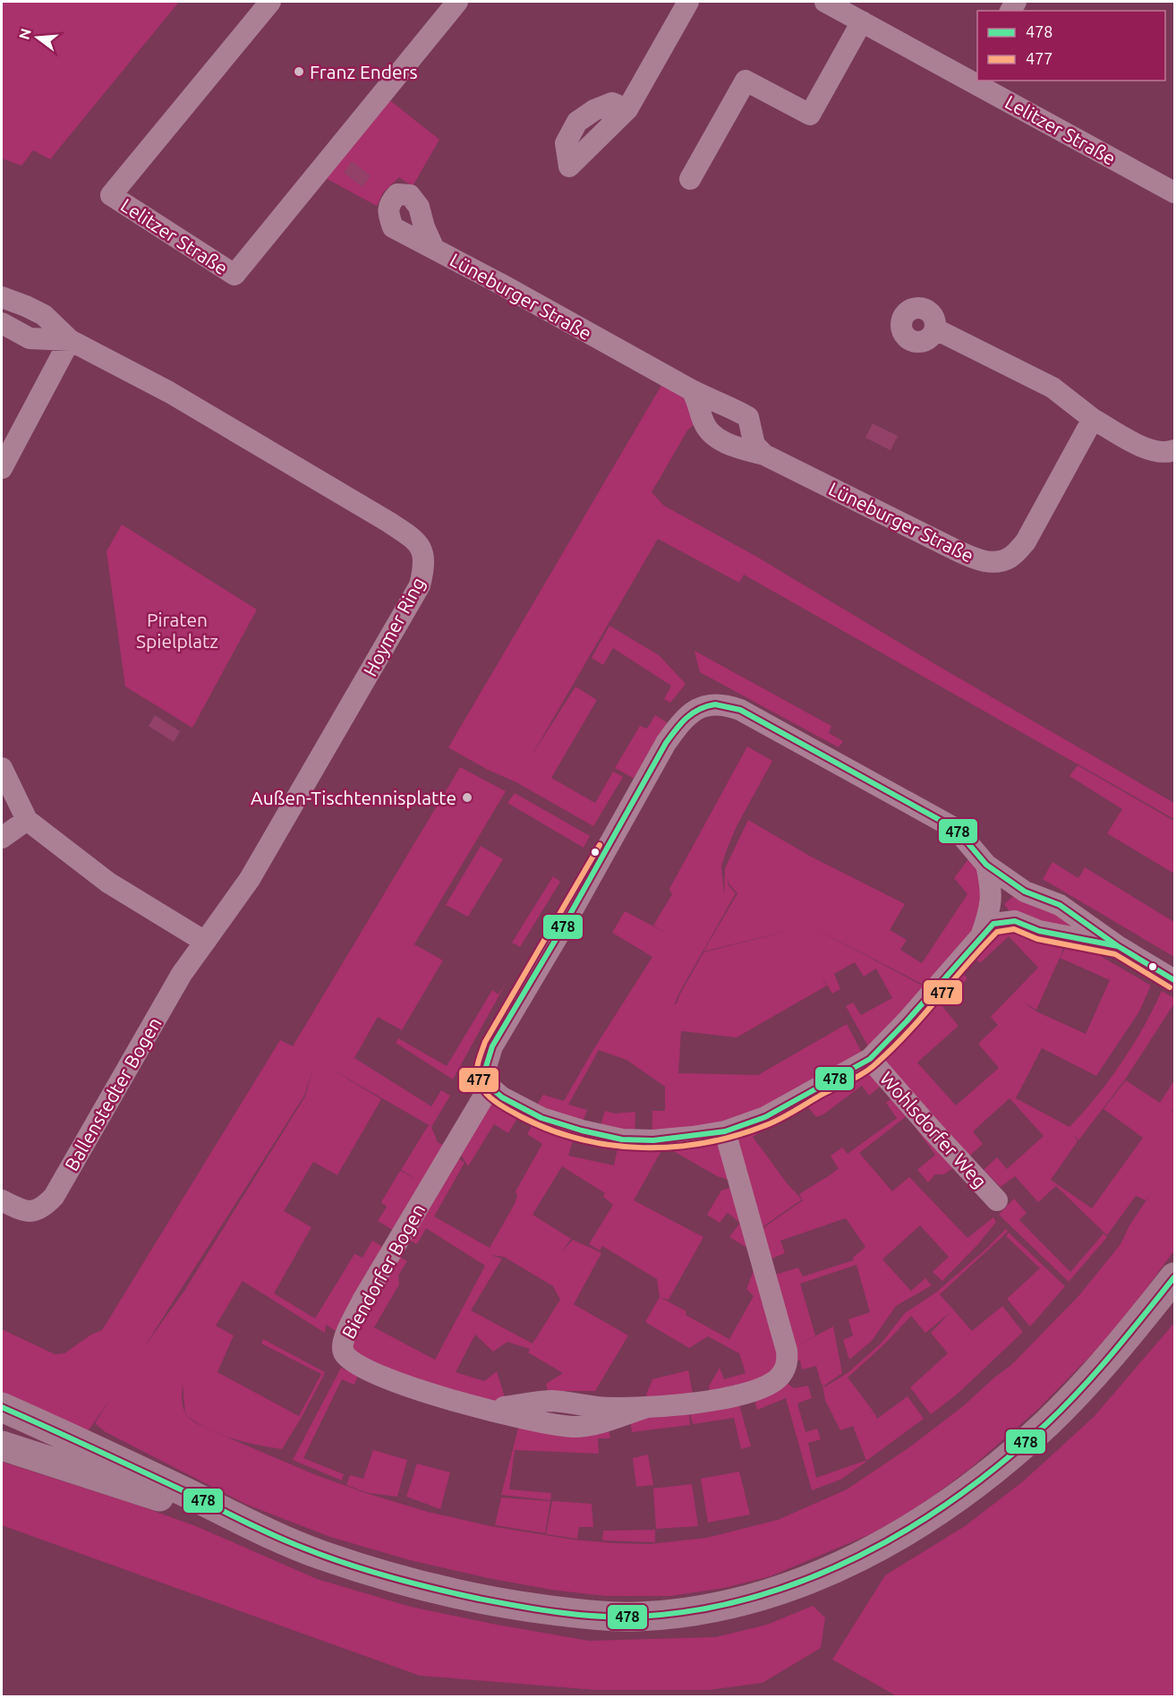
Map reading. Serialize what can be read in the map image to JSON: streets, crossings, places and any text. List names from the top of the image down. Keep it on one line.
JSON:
{"streets":{"street":["Lelitzer Straße","Lüneburger Straße","Hoymer Ring","Ballenstedter Bogen","Wohlsdorfer Weg","Biendorfer Bogen"]},"crossings":[["Hoymer Ring","Ballenstedter Bogen"]],"parks":["Piraten Spielplatz"],"places":["Franz Enders","Außen-Tischtennisplatte"],"lines":["transit line 478","transit line 477"],"legend":["478","477"],"north":"left"}
